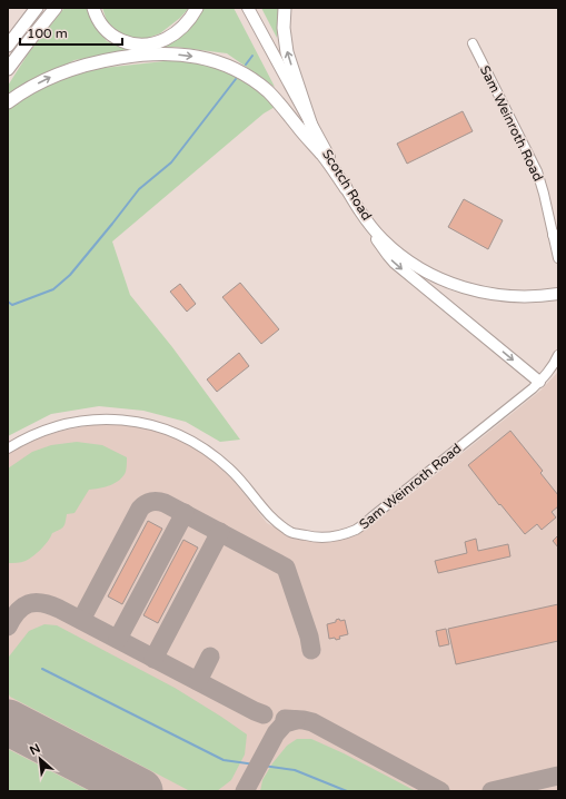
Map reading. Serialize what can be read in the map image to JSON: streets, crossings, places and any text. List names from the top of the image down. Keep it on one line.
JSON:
{"streets":{"main road":["Scotch Road"],"street":["Sam Weinroth Road"]},"scale_bar":"100 m","north":"top left"}
